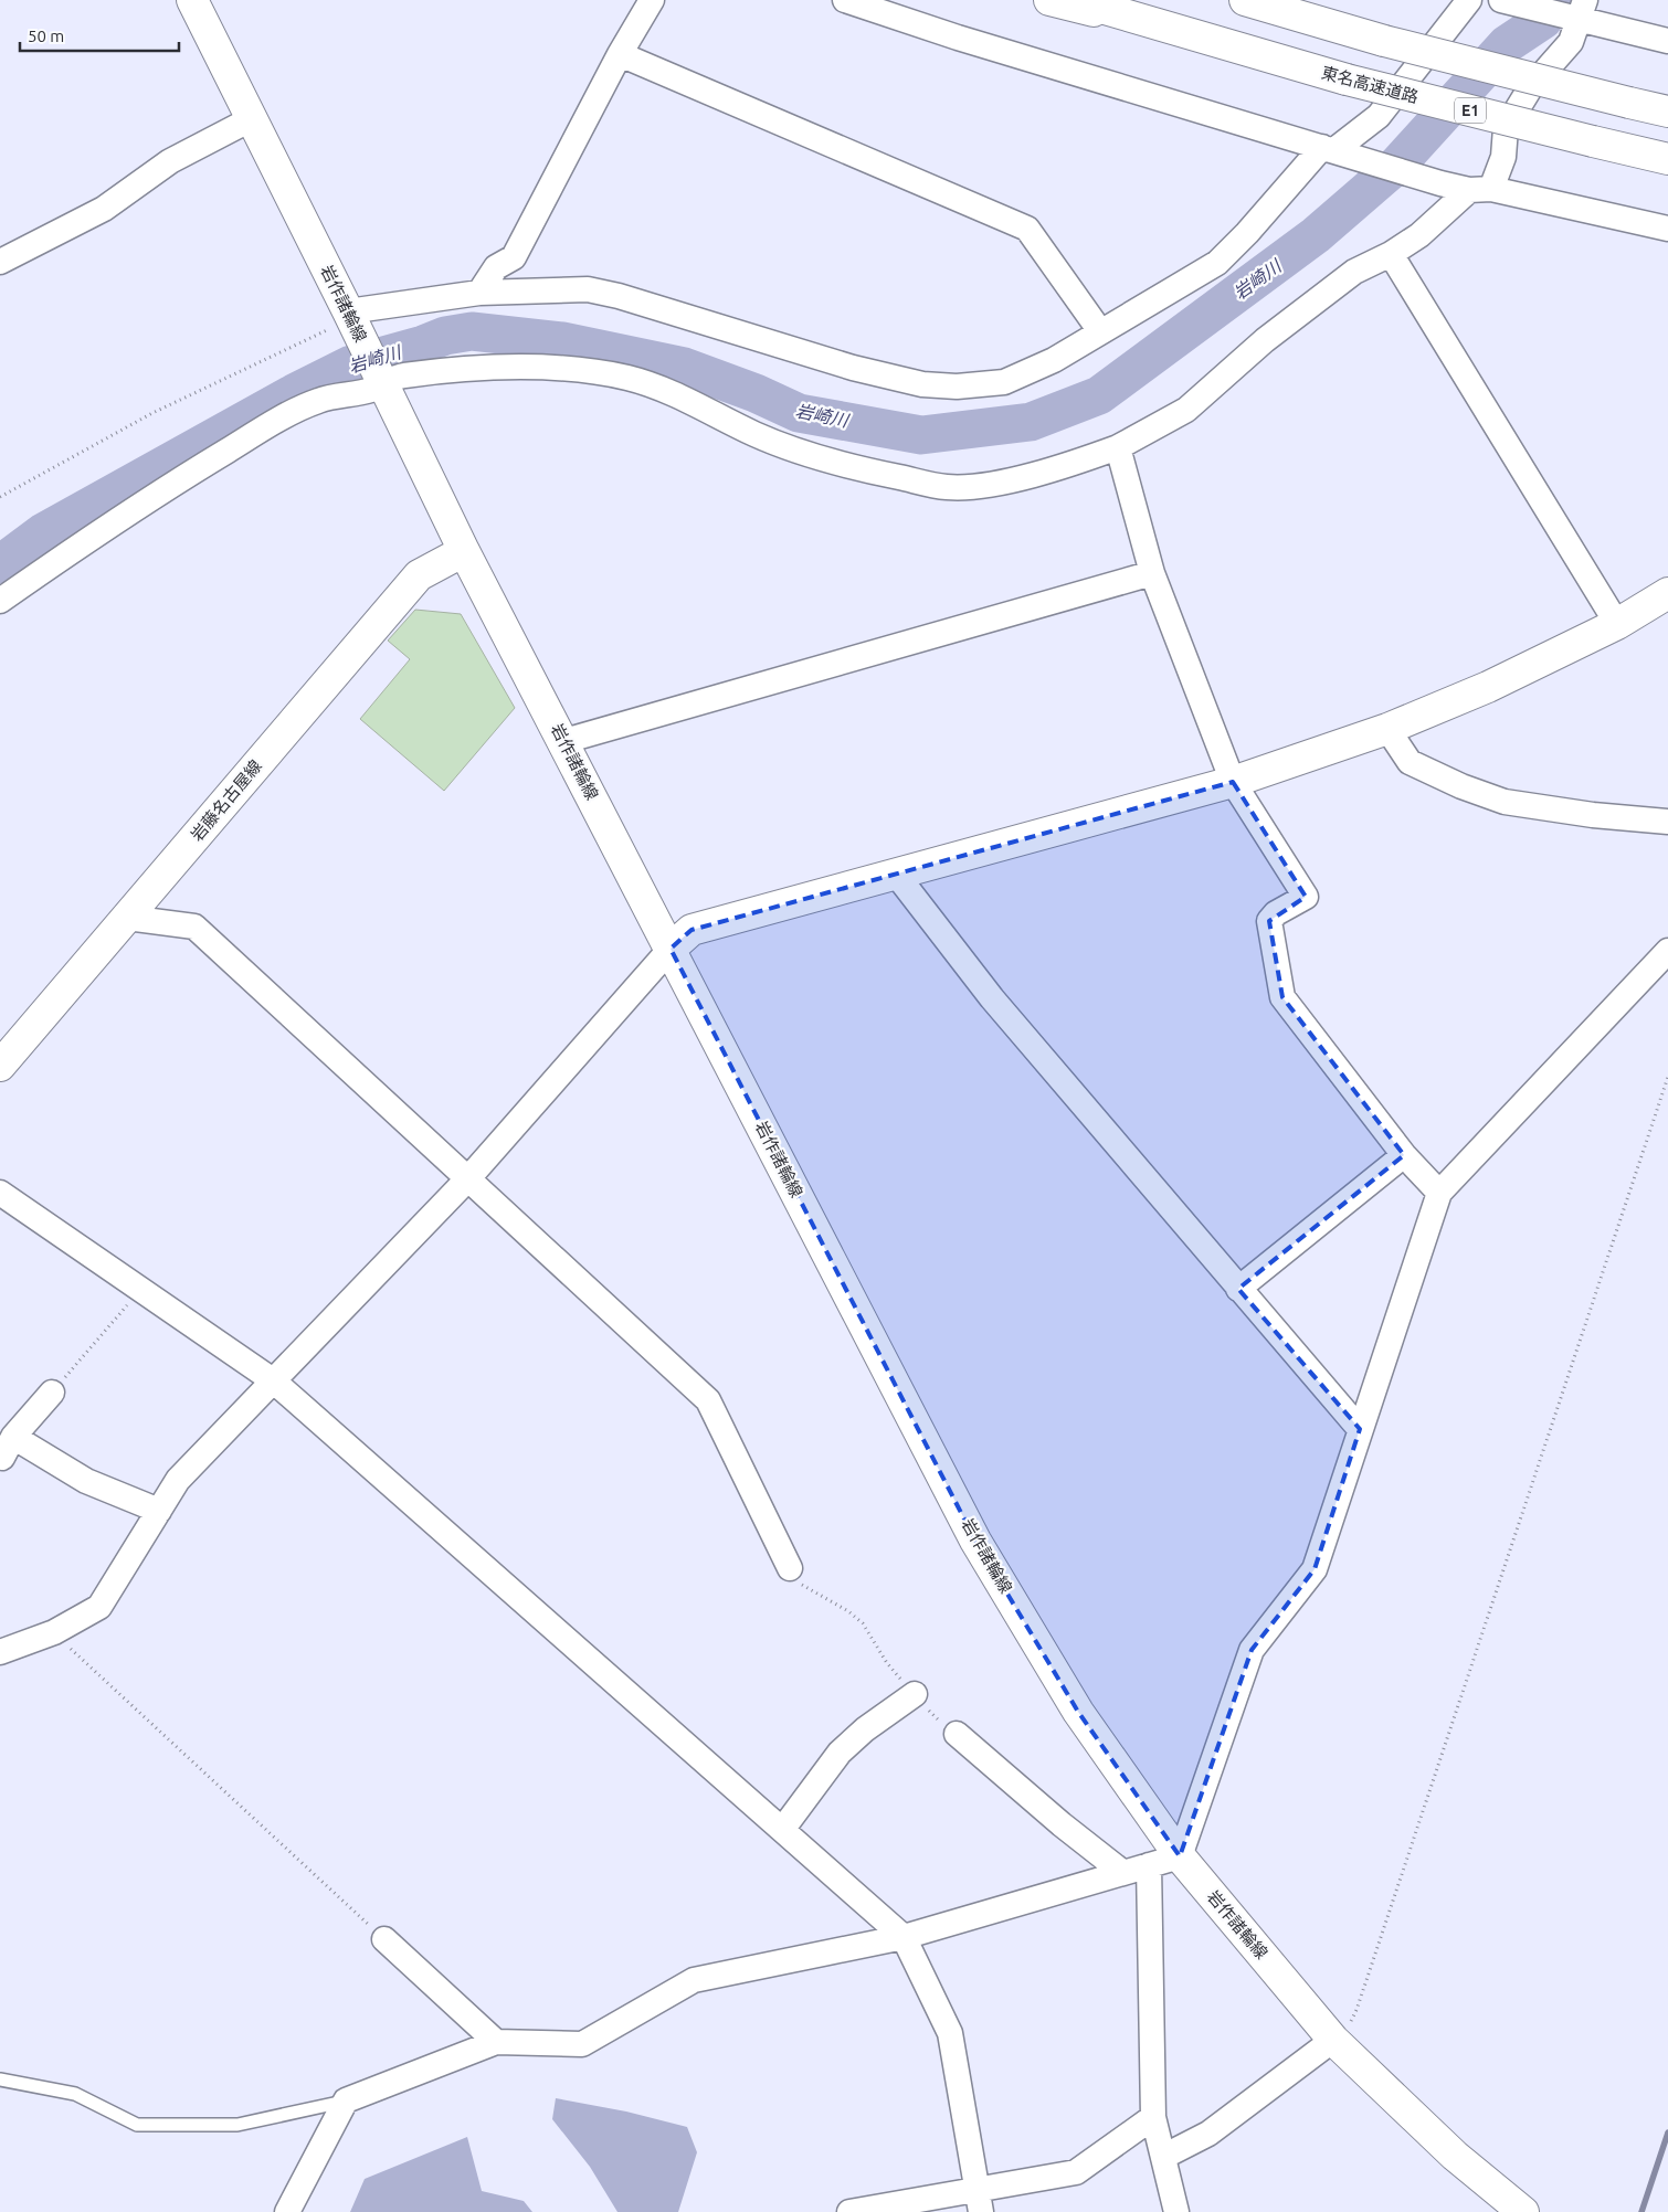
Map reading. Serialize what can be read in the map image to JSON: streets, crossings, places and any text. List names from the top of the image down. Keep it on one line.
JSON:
{"streets":{"main road":["東名高速道路","E1","岩作諸輪線","岩藤名古屋線"]},"crossings":[["岩作諸輪線","岩藤名古屋線"]],"water":["岩崎川"],"scale_bar":"50 m"}
